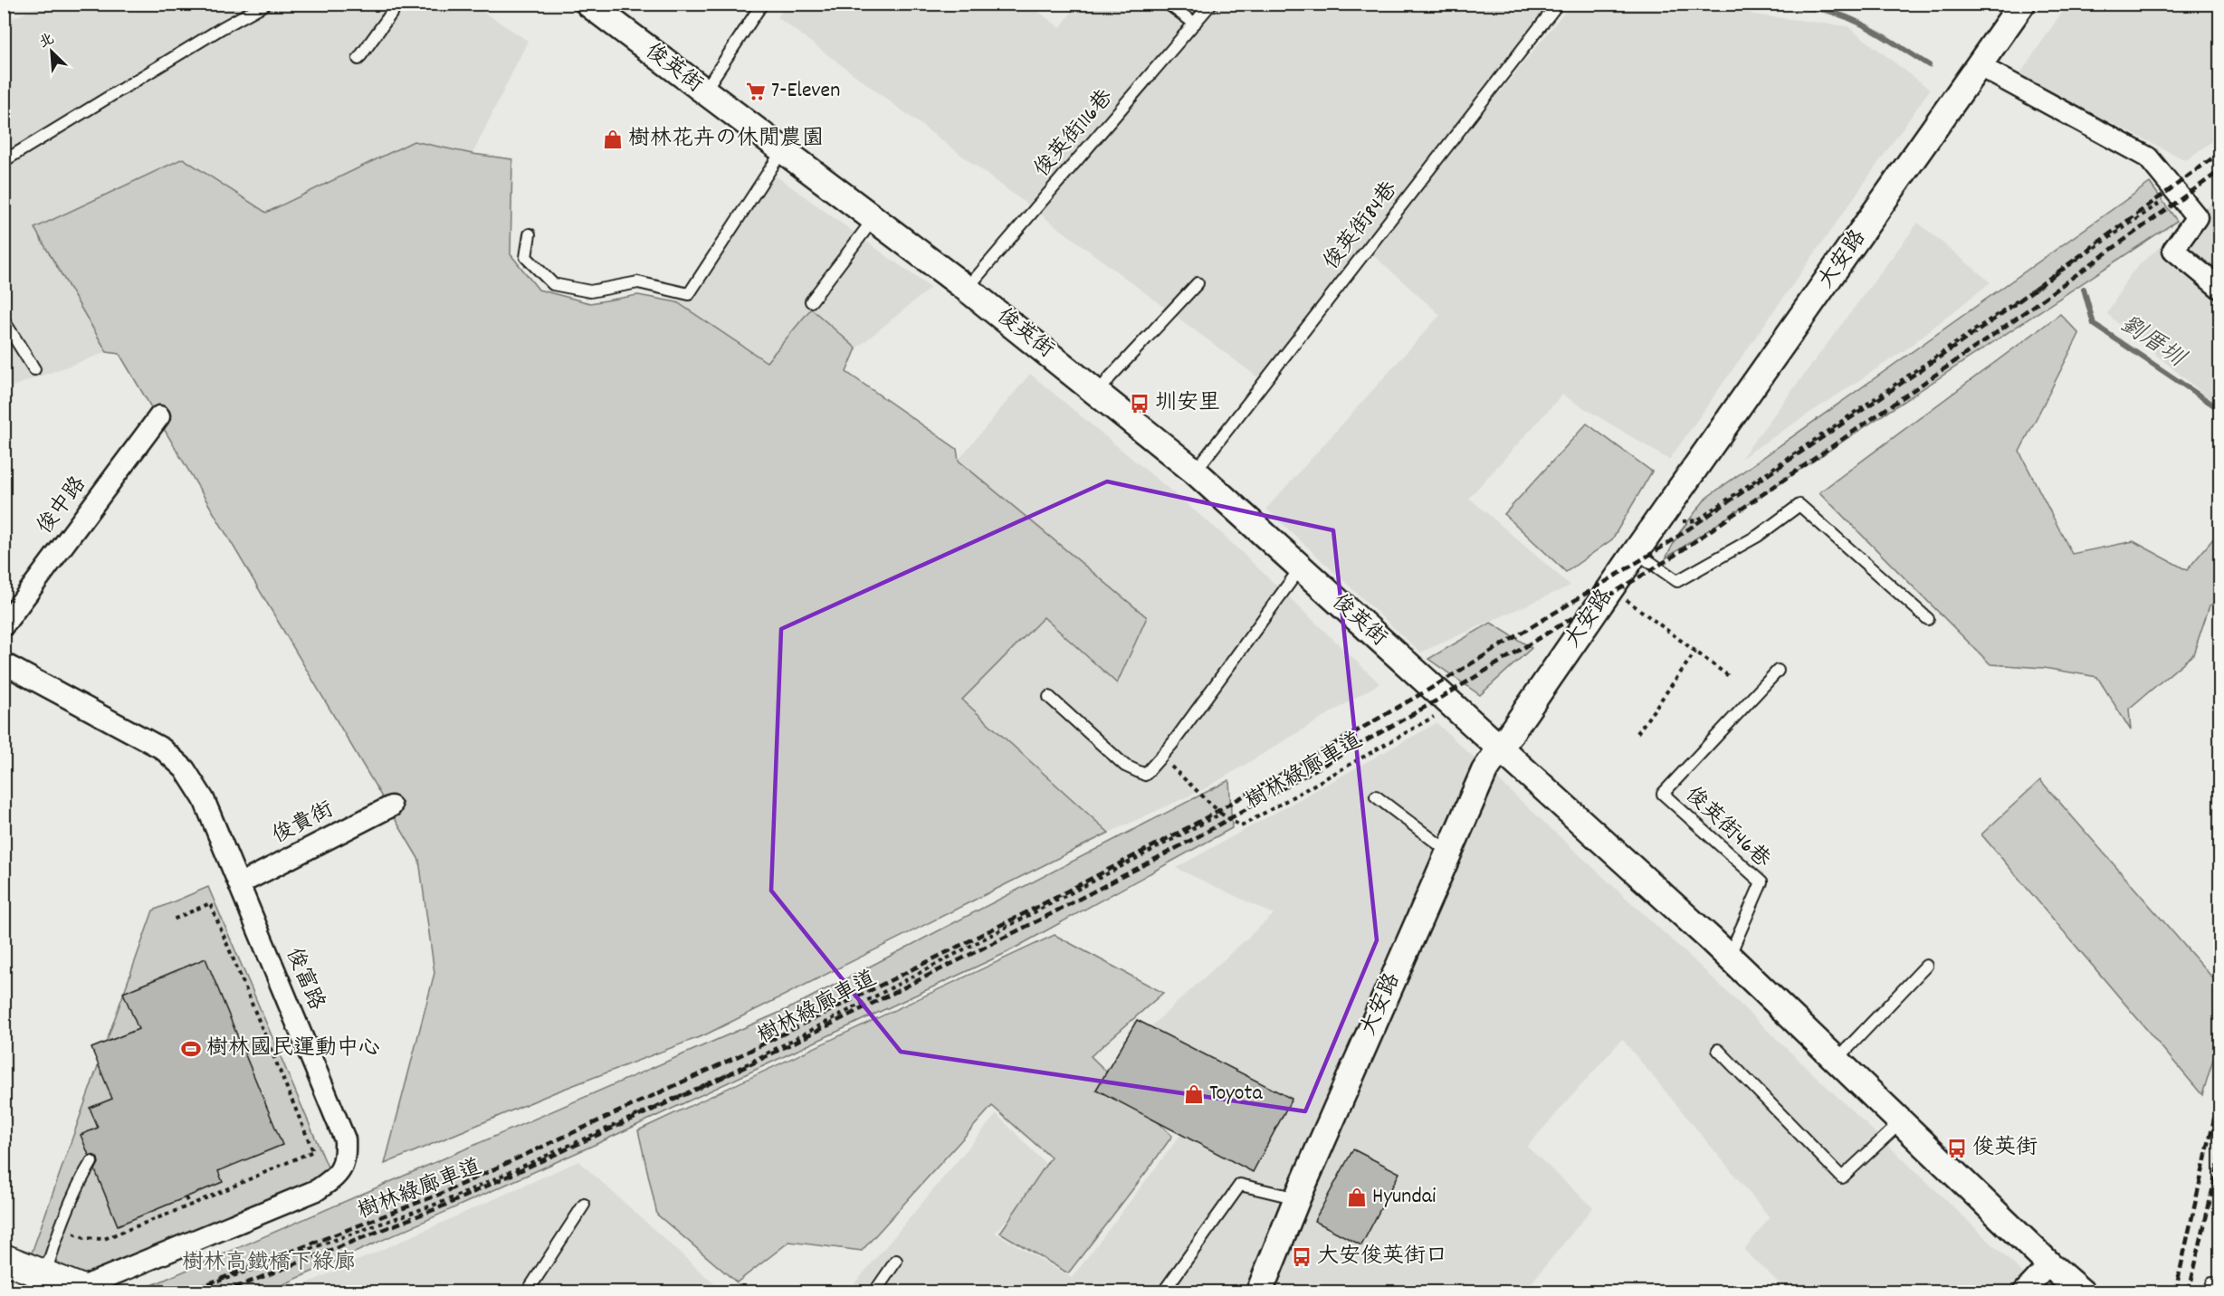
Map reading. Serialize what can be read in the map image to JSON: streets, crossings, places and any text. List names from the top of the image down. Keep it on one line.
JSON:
{"streets":{"street":["俊英街","大安路","俊中路","俊貴街","俊富路"],"lane":["俊英街116巷","俊英街84巷","俊英街46巷"],"path":["樹林綠廊車道"]},"crossings":[["俊英街","俊英街116巷"],["俊英街","俊英街84巷"],["俊英街","大安路"],["俊英街","俊英街46巷"],["俊貴街","俊富路"]],"water":["劉厝圳"],"parks":["樹林高鐵橋下綠廊"],"places":{"supermarket":["7-Eleven"],"shop":["樹林花卉の休閒農園","Toyota","Hyundai"],"bus stop":["圳安里","俊英街","大安俊英街口"],"sports":["樹林國民運動中心"]},"north":"top left"}
